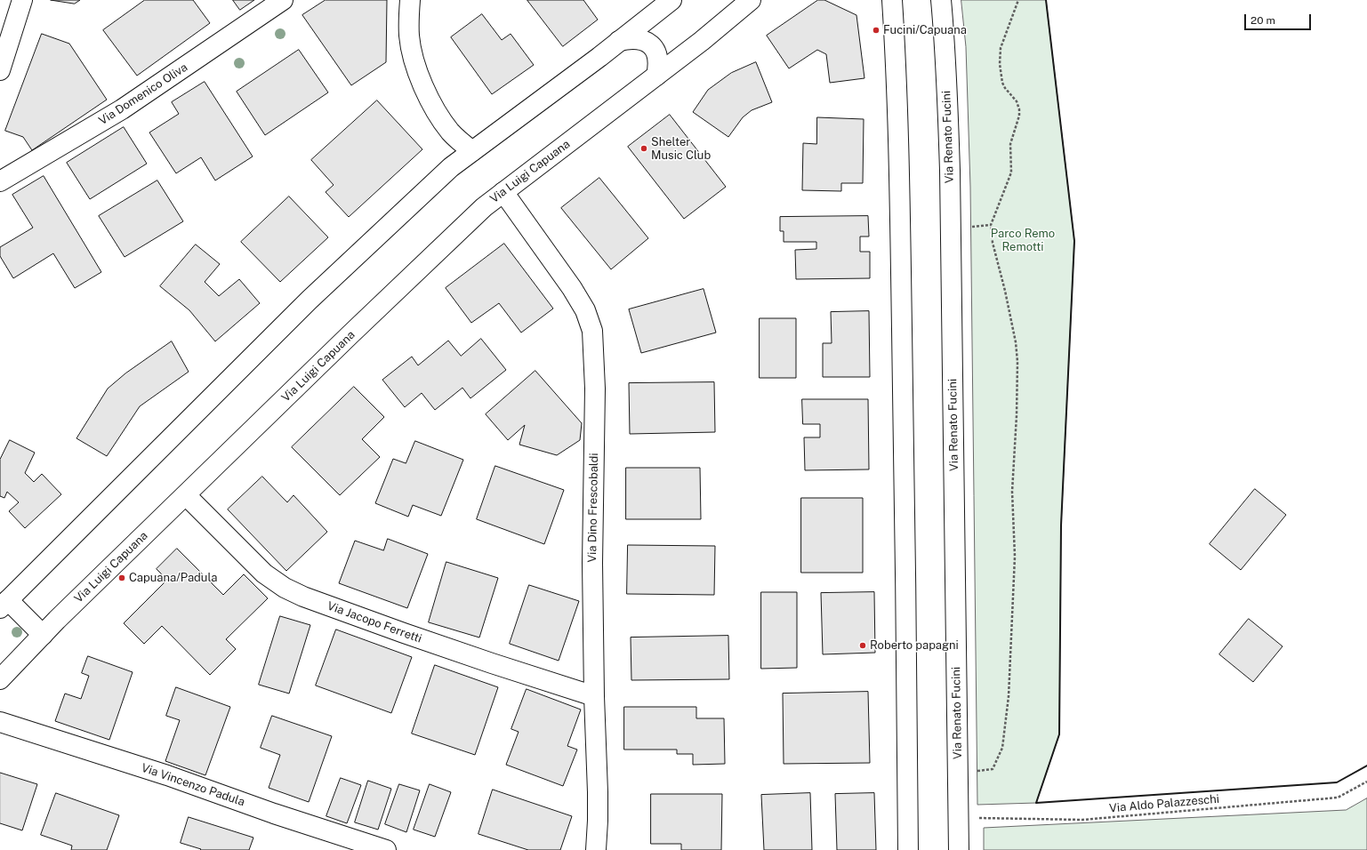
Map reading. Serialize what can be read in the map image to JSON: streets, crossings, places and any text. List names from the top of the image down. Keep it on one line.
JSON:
{"streets":{"street":["Via Domenico Oliva","Via Renato Fucini","Via Luigi Capuana","Via Dino Frescobaldi","Via Jacopo Ferretti","Via Vincenzo Padula"],"path":["Via Aldo Palazzeschi"]},"crossings":[["Via Renato Fucini","Via Aldo Palazzeschi"],["Via Luigi Capuana","Via Dino Frescobaldi"],["Via Luigi Capuana","Via Jacopo Ferretti"],["Via Dino Frescobaldi","Via Jacopo Ferretti"]],"parks":["Parco Remo Remotti"],"places":["Fucini/Capuana","Shelter Music Club","Capuana/Padula","Roberto papagni"],"scale_bar":"20 m"}
